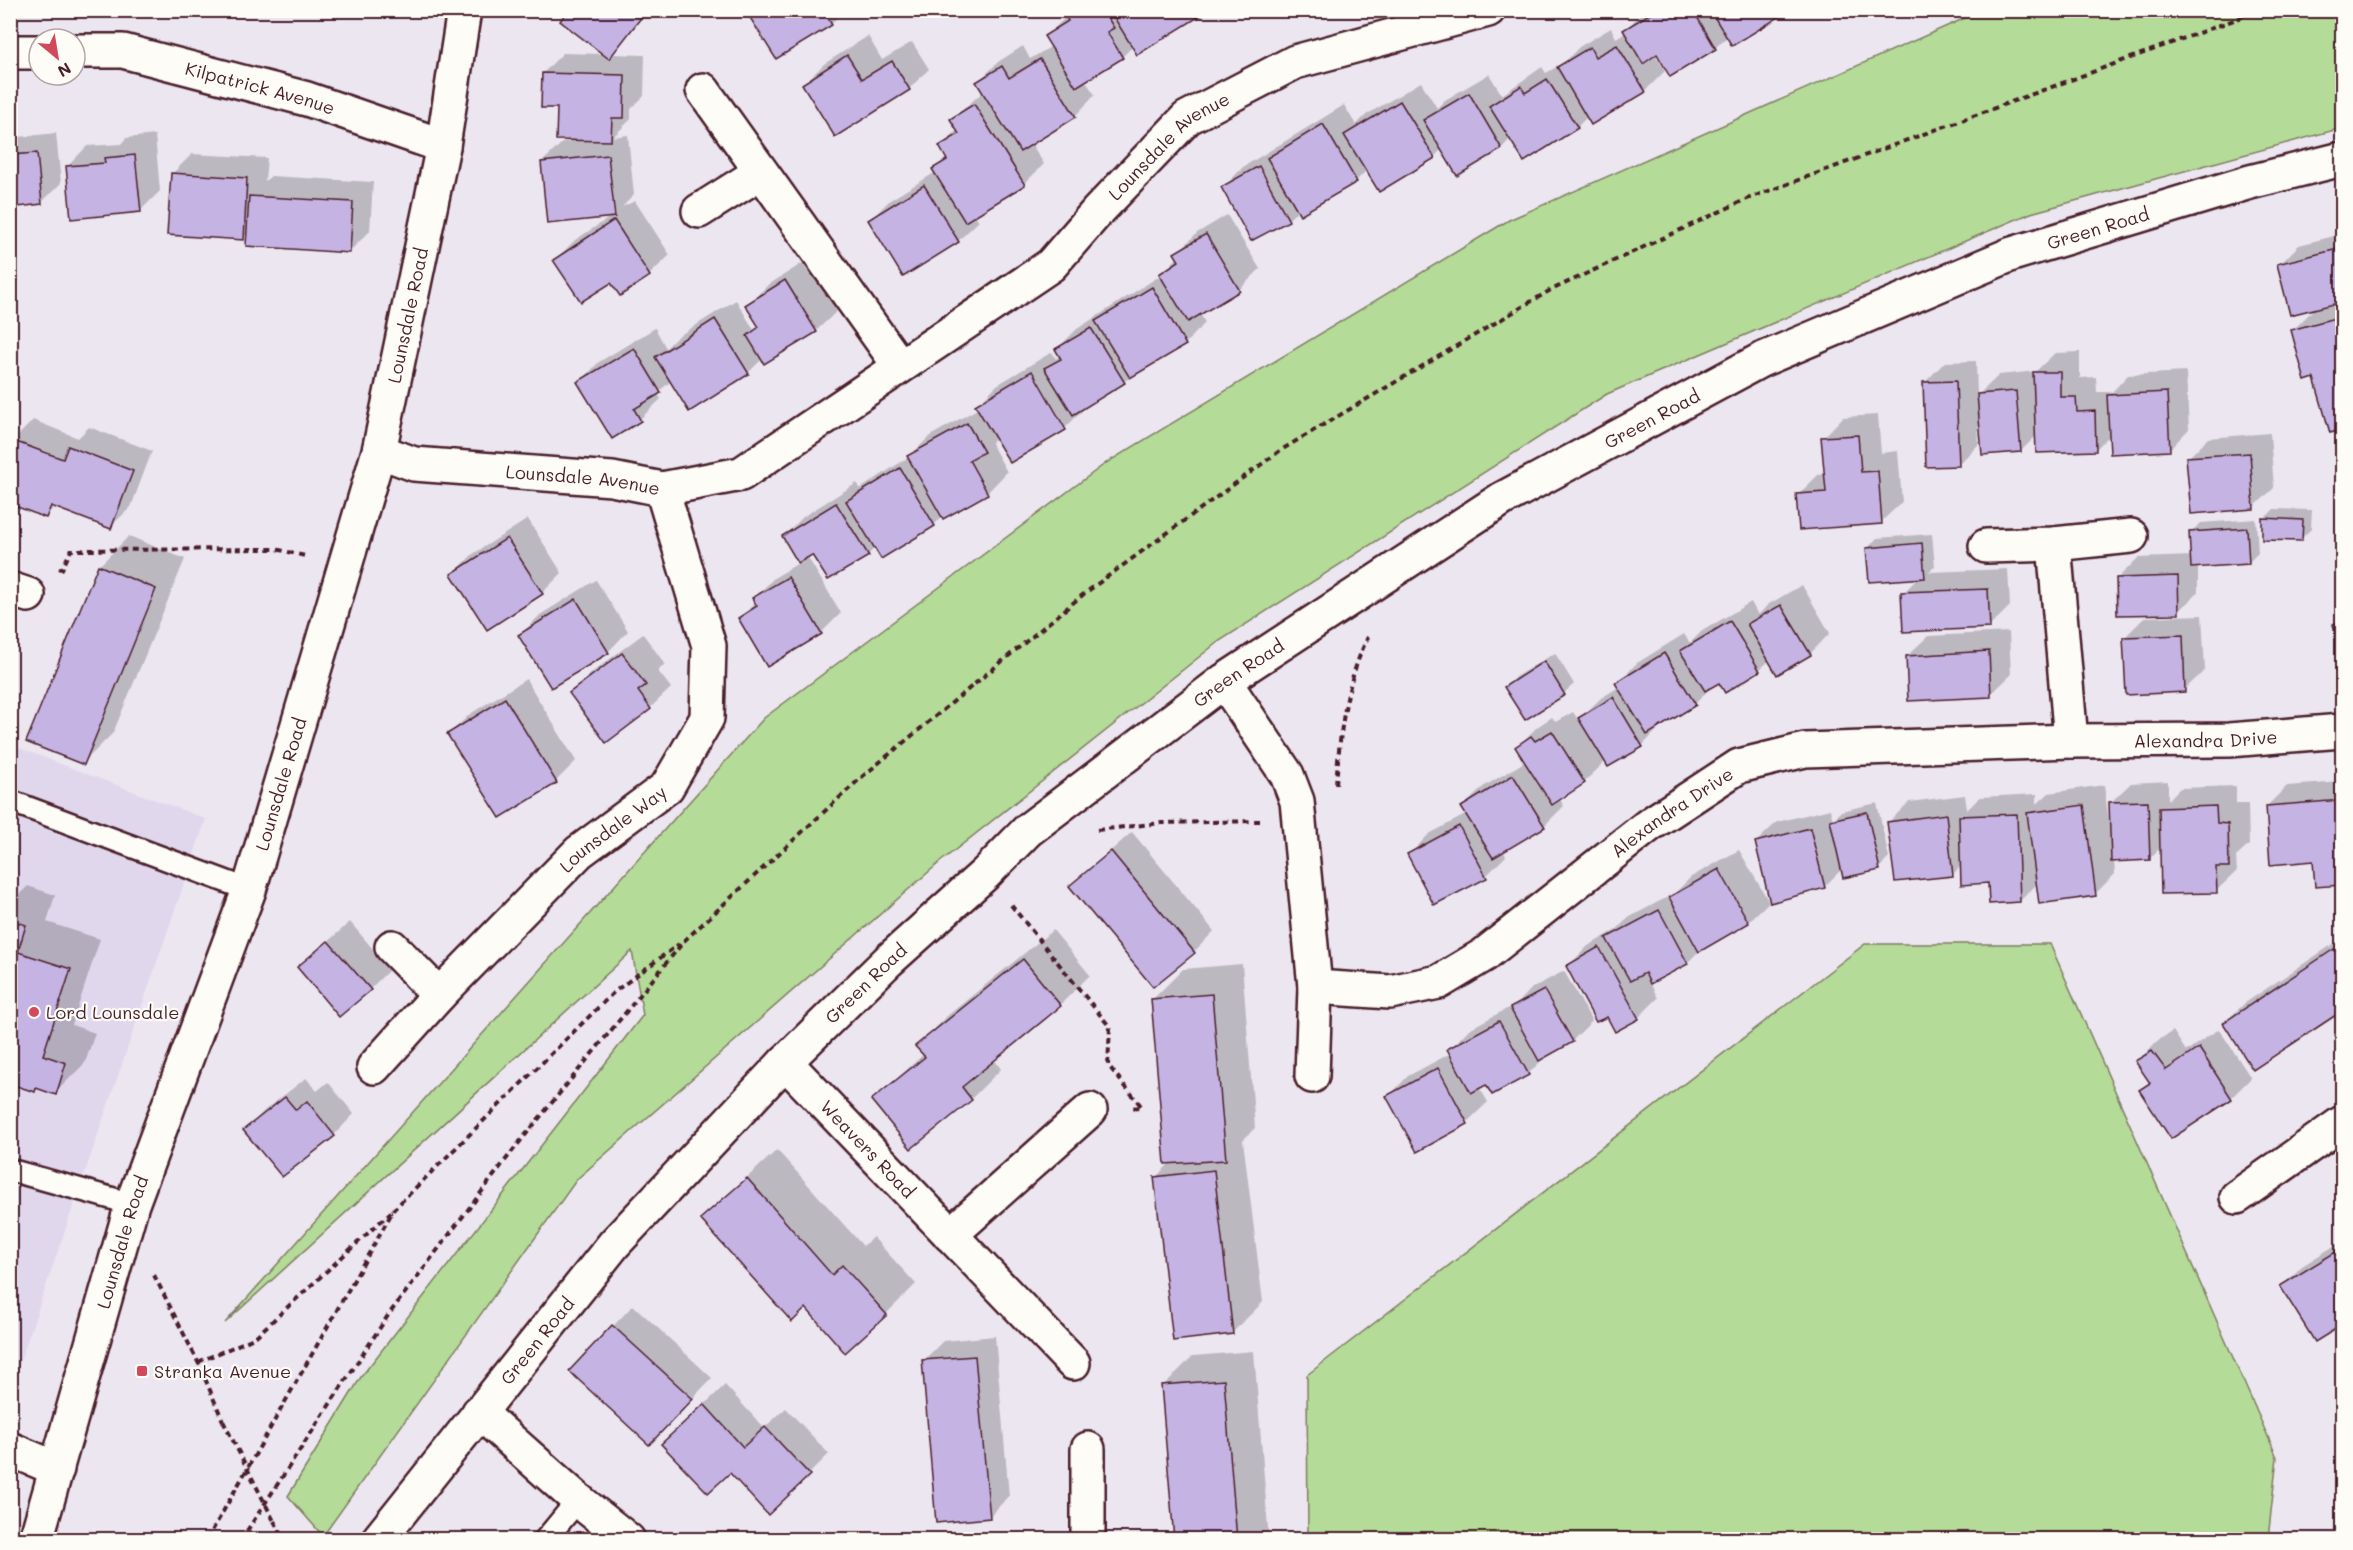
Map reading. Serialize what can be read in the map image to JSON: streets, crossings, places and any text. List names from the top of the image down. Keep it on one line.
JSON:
{"streets":{"street":["Kilpatrick Avenue","Lounsdale Avenue","Green Road","Lounsdale Road","Alexandra Drive","Lounsdale Way","Weavers Road"]},"crossings":[["Kilpatrick Avenue","Lounsdale Road"],["Lounsdale Avenue","Lounsdale Road"],["Lounsdale Avenue","Lounsdale Way"],["Green Road","Weavers Road"]],"places":{"other":["Lord Lounsdale"],"transit":["Stranka Avenue"]},"north":"bottom right"}
